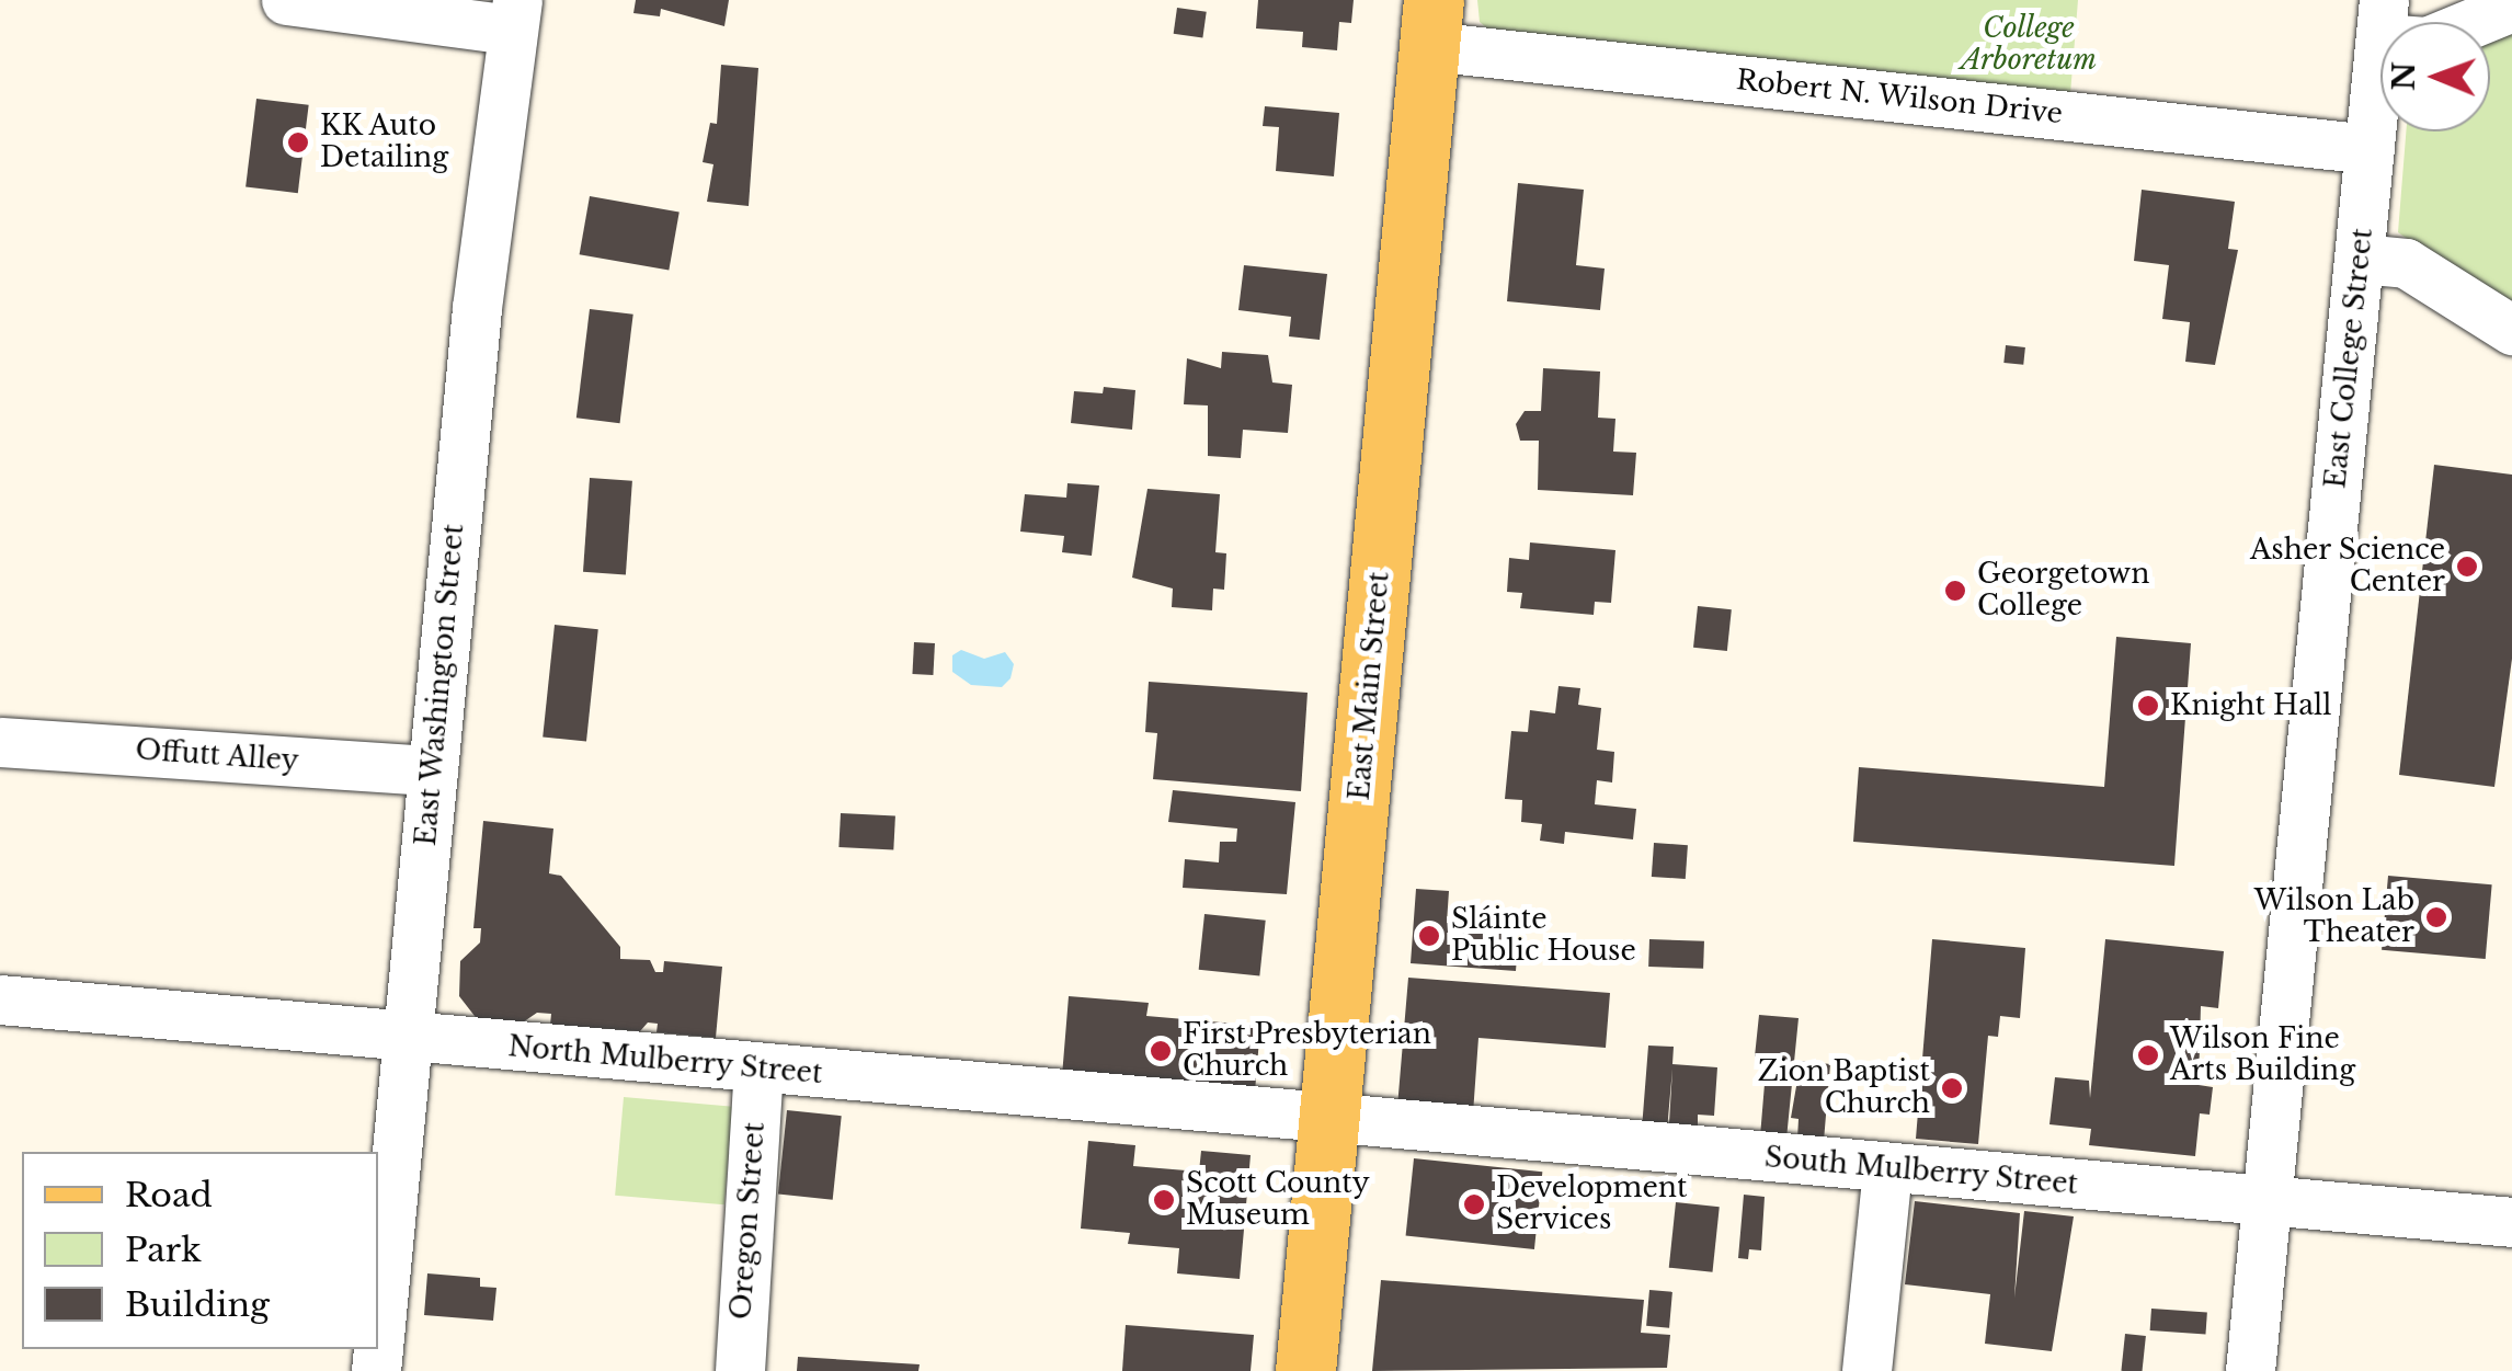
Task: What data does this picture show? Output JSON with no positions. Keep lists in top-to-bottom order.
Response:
{
  "streets": {
    "main road": ["East Main Street"],
    "street": [
      "Robert N. Wilson Drive",
      "East College Street",
      "East Washington Street",
      "Offutt Alley",
      "North Mulberry Street",
      "South Mulberry Street",
      "Oregon Street"
    ]
  },
  "crossings": [
    ["Robert N. Wilson Drive", "East College Street"],
    ["Robert N. Wilson Drive", "East Main Street"],
    ["East College Street", "South Mulberry Street"],
    ["East Washington Street", "Offutt Alley"],
    ["East Washington Street", "North Mulberry Street"],
    ["East Main Street", "North Mulberry Street"],
    ["East Main Street", "South Mulberry Street"],
    ["North Mulberry Street", "South Mulberry Street"],
    ["North Mulberry Street", "Oregon Street"]
  ],
  "parks": ["College Arboretum"],
  "places": [
    "KK Auto Detailing",
    "Asher Science Center",
    "Georgetown College",
    "Knight Hall",
    "Wilson Lab Theater",
    "Sláinte Public House",
    "First Presbyterian Church",
    "Wilson Fine Arts Building",
    "Zion Baptist Church",
    "Scott County Museum",
    "Development Services"
  ],
  "legend": ["Road", "Park", "Building"],
  "north": "left"
}
